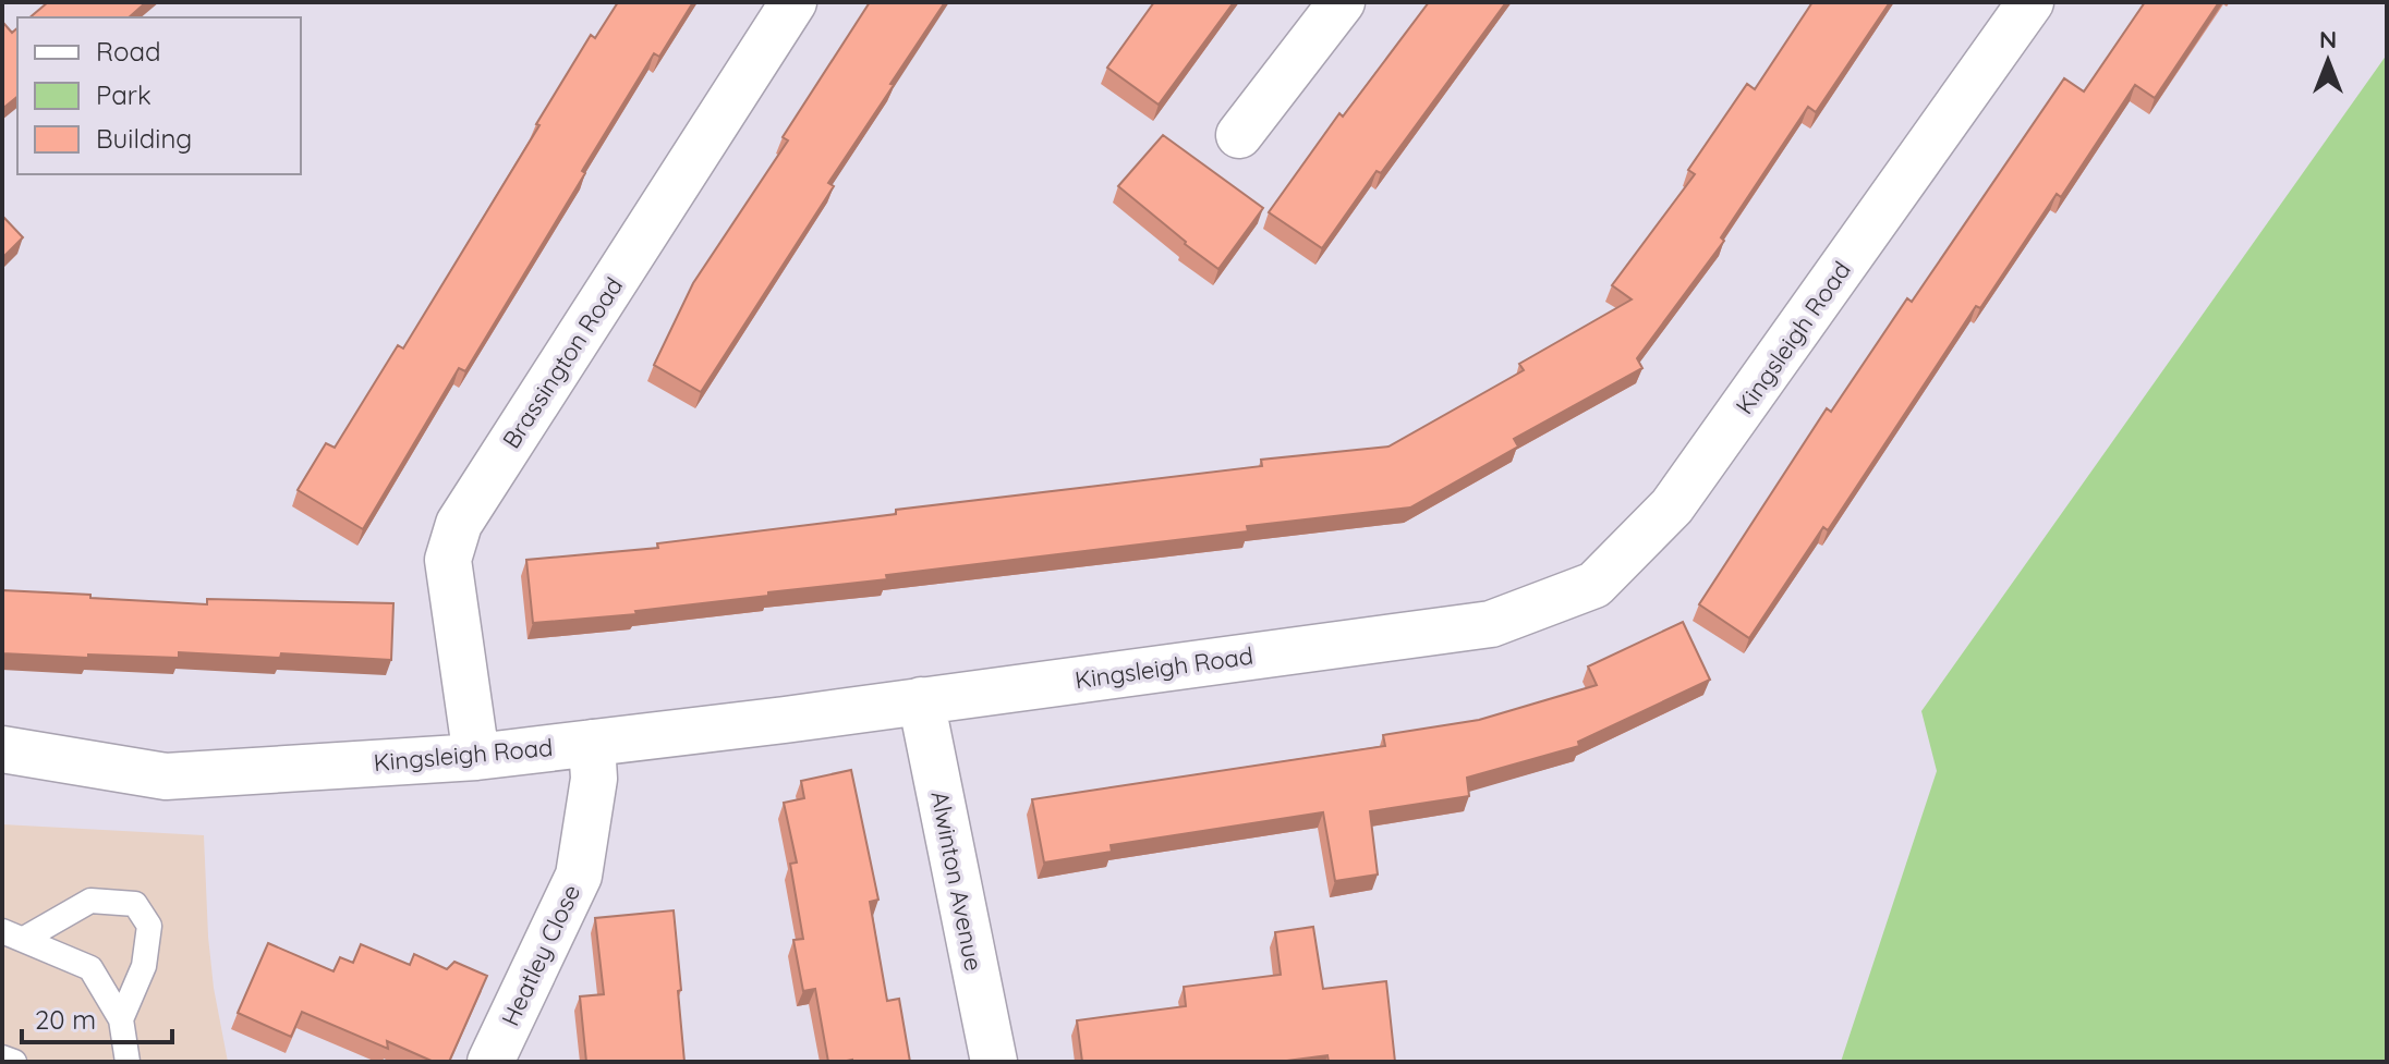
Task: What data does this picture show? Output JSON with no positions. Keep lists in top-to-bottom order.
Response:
{
  "streets": {
    "street": [
      "Kingsleigh Road",
      "Brassington Road",
      "Alwinton Avenue",
      "Heatley Close"
    ]
  },
  "crossings": [
    ["Kingsleigh Road", "Brassington Road"],
    ["Kingsleigh Road", "Alwinton Avenue"],
    ["Kingsleigh Road", "Heatley Close"]
  ],
  "legend": ["Road", "Park", "Building"],
  "scale_bar": "20 m",
  "north": "top"
}
